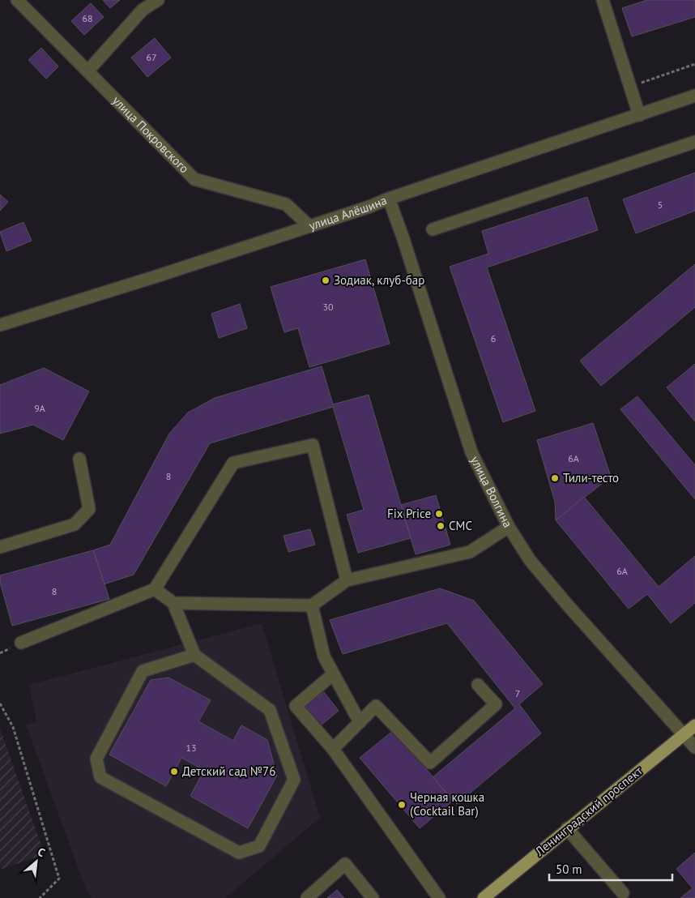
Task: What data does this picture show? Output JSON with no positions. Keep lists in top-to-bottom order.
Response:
{
  "streets": {
    "main road": ["Ленинградский проспект"],
    "street": ["улица Покровского", "улица Алёшина", "улица Волгина"]
  },
  "crossings": [
    ["улица Покровского", "улица Алёшина"],
    ["улица Алёшина", "улица Волгина"],
    ["улица Волгина", "Ленинградский проспект"]
  ],
  "places": [
    "Зодиак, клуб-бар",
    "Тили-тесто",
    "Fix Price",
    "СМС",
    "Детский сад №76",
    "Черная кошка (Cocktail Bar)"
  ],
  "house_numbers": [
    "68",
    "67",
    "5",
    "30",
    "6",
    "9А",
    "6А",
    "8",
    "6А",
    "8",
    "7",
    "13"
  ],
  "scale_bar": "50 m",
  "north": "top right"
}
